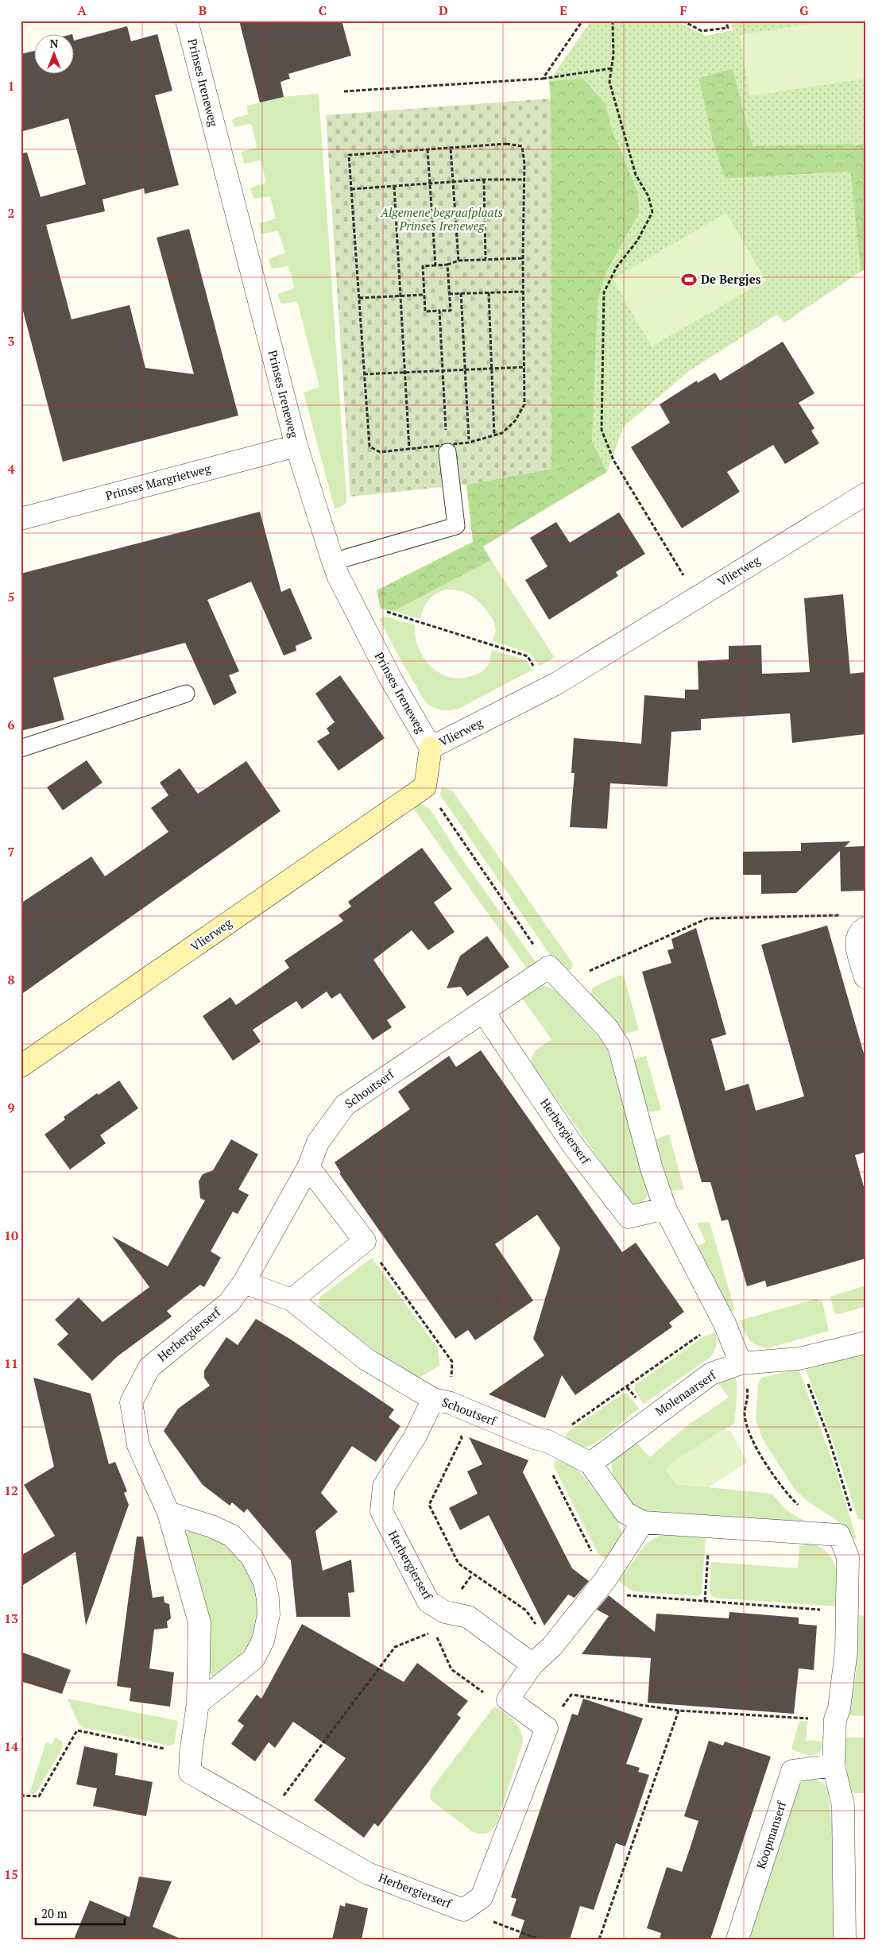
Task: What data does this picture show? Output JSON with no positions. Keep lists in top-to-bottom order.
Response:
{
  "streets": {
    "street": [
      "Prinses Ireneweg",
      "Prinses Margrietweg",
      "Vlierweg",
      "Schoutserf",
      "Herbergierserf",
      "Molenaarserf",
      "Koopmanserf"
    ]
  },
  "crossings": [
    ["Prinses Ireneweg", "Prinses Margrietweg"],
    ["Prinses Ireneweg", "Vlierweg"],
    ["Schoutserf", "Herbergierserf"],
    ["Schoutserf", "Molenaarserf"]
  ],
  "parks": ["Algemene begraafplaats Prinses Ireneweg"],
  "places": {
    "sports": ["De Bergjes"]
  },
  "scale_bar": "20 m",
  "north": "top",
  "grid": {
    "columns": [
      "A",
      "B",
      "C",
      "D",
      "E",
      "F",
      "G"
    ],
    "rows": [
      "1",
      "2",
      "3",
      "4",
      "5",
      "6",
      "7",
      "8",
      "9",
      "10",
      "11",
      "12",
      "13",
      "14",
      "15"
    ]
  }
}
